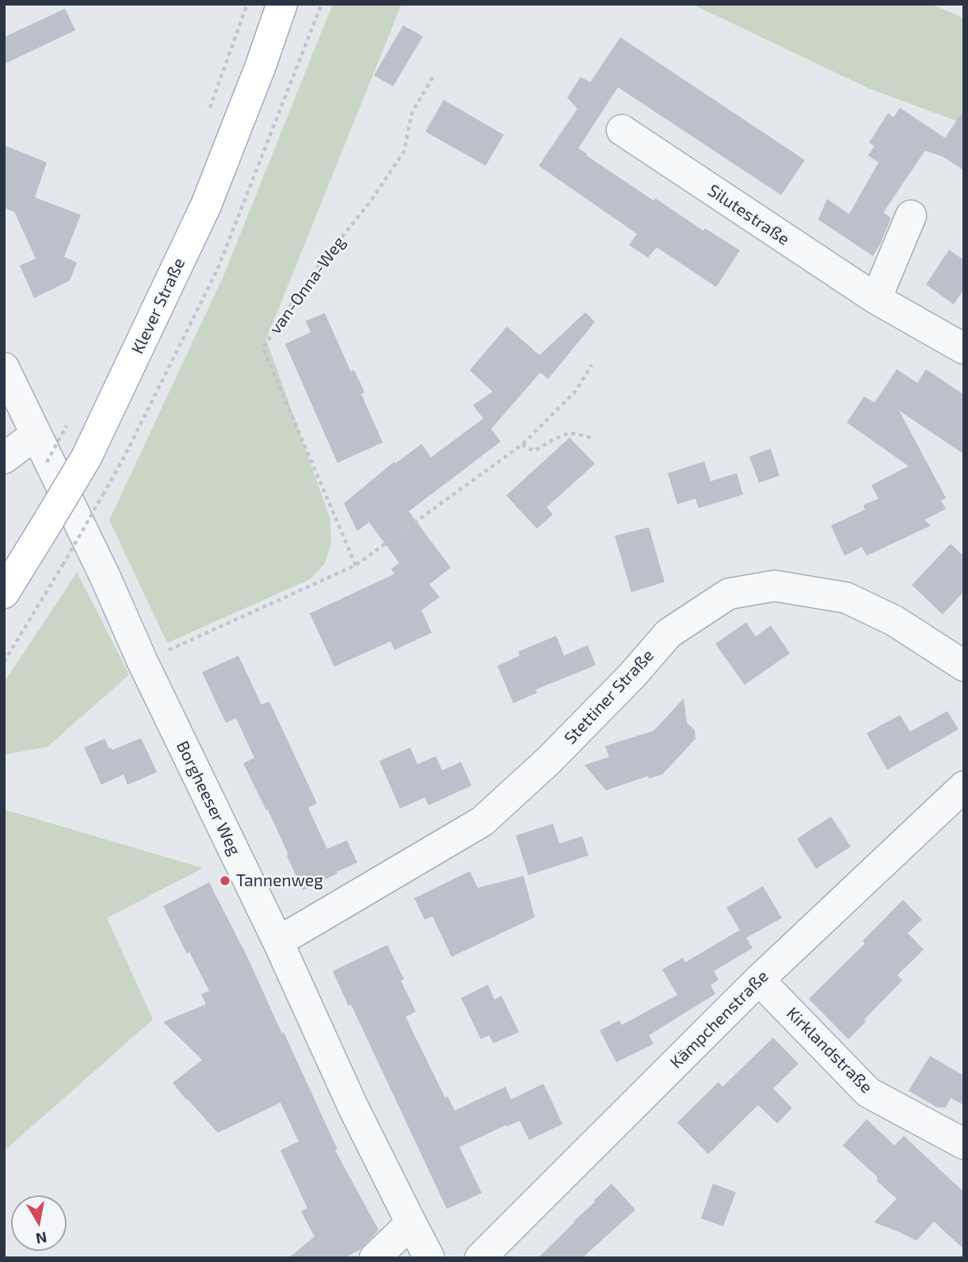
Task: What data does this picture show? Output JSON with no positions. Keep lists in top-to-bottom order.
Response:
{
  "streets": {
    "main road": ["Klever Straße"],
    "street": [
      "Silutestraße",
      "Stettiner Straße",
      "Borgheeser Weg",
      "Kämpchenstraße",
      "Kirklandstraße"
    ],
    "path": ["van-Onna-Weg"]
  },
  "crossings": [
    ["Stettiner Straße", "Borgheeser Weg"],
    ["Kämpchenstraße", "Kirklandstraße"]
  ],
  "places": ["Tannenweg"],
  "north": "bottom"
}
